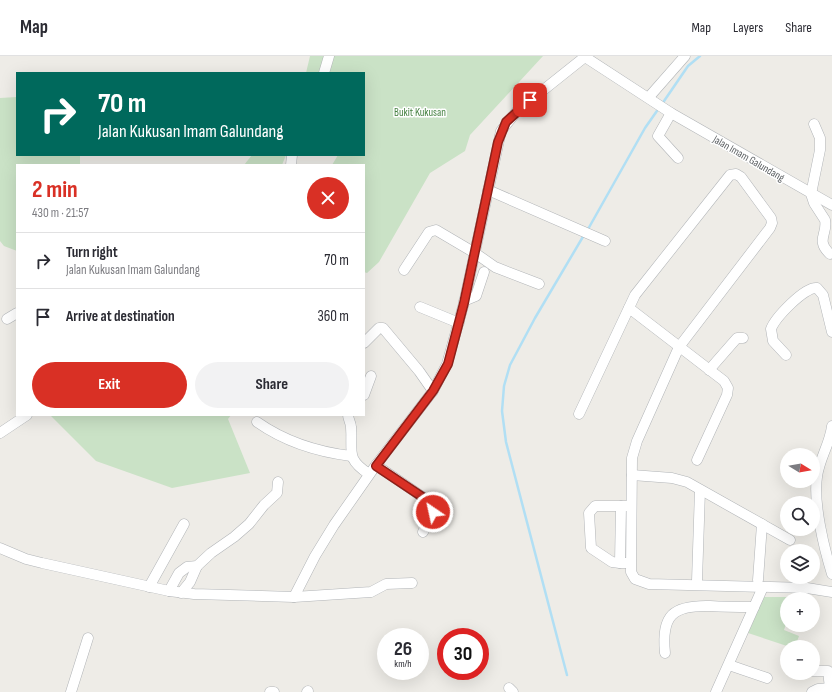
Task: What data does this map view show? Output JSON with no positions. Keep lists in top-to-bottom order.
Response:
{
  "streets": {
    "street": ["Jalan Imam Galundang"]
  },
  "parks": ["Bukit Kukusan"],
  "north": "right",
  "page": {
    "header": "Map",
    "nav": ["Map", "Layers", "Share"],
    "turn": ["70 m", "Jalan Kukusan Imam Galundang"],
    "heading": ["2 min", "430 m · 21:57"],
    "list": [
      {
        "name": "Turn right",
        "note": "Jalan Kukusan Imam Galundang",
        "value": "70 m"
      },
      {
        "name": "Arrive at destination",
        "value": "360 m"
      }
    ],
    "buttons": ["Exit", "Share"],
    "map_buttons": ["+", "−"],
    "speed": "26 km/h",
    "limit": "30"
  }
}
